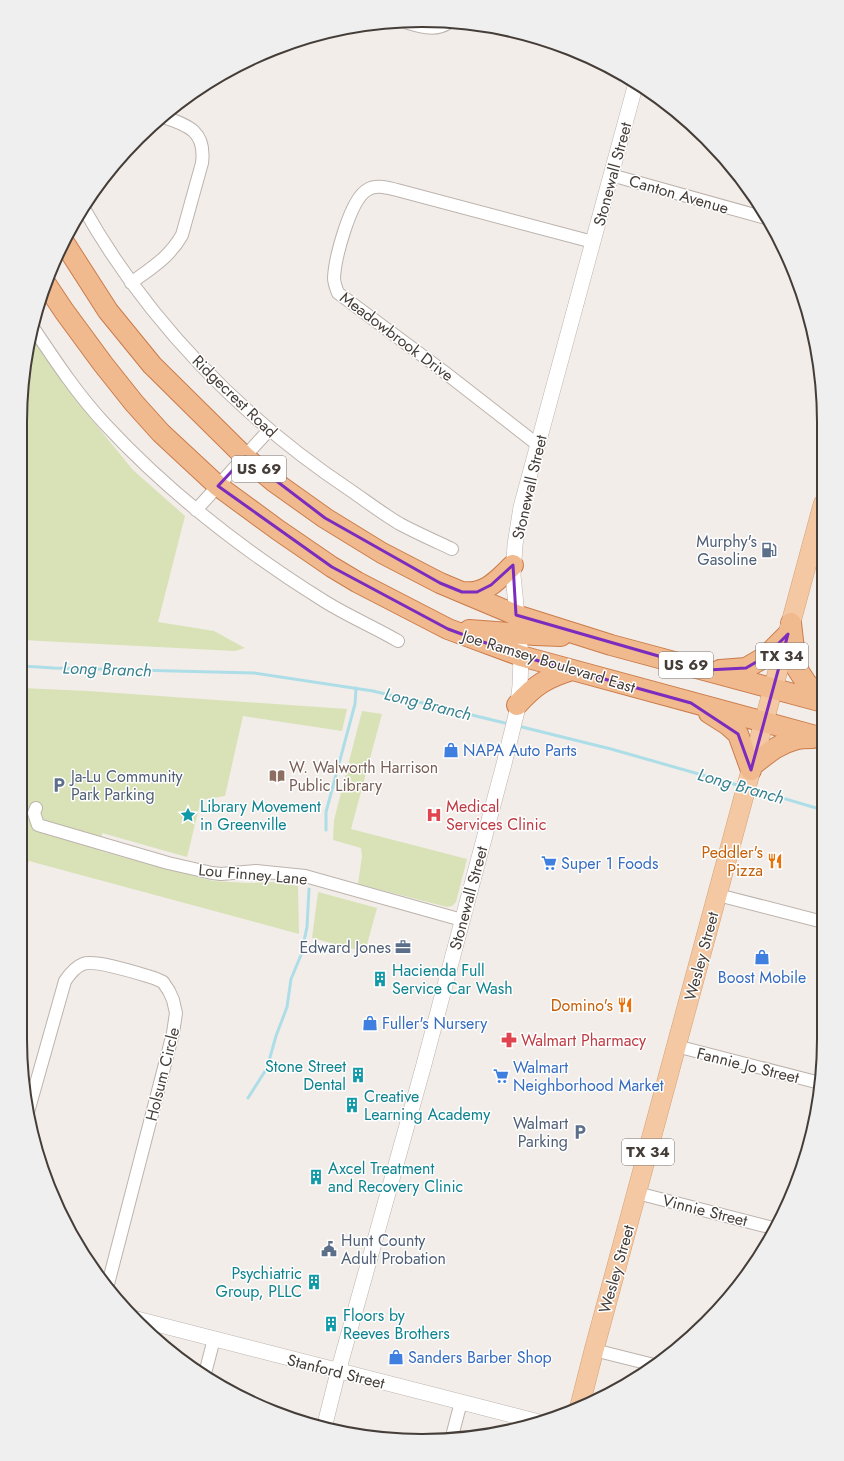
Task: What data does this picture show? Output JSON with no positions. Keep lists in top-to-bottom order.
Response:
{
  "streets": {
    "highway": ["US 69", "Joe Ramsey Boulevard East"],
    "main road": ["TX 34", "Wesley Street"],
    "street": [
      "Stonewall Street",
      "Canton Avenue",
      "Meadowbrook Drive",
      "Ridgecrest Road",
      "Lou Finney Lane",
      "Fannie Jo Street",
      "Holsum Circle",
      "Vinnie Street",
      "Stanford Street"
    ]
  },
  "crossings": [
    ["Stonewall Street", "Canton Avenue"],
    ["Stonewall Street", "Meadowbrook Drive"],
    ["Stonewall Street", "Joe Ramsey Boulevard East"],
    ["Stonewall Street", "Lou Finney Lane"],
    ["Stonewall Street", "Stanford Street"],
    ["Joe Ramsey Boulevard East", "Wesley Street"],
    ["Wesley Street", "Fannie Jo Street"],
    ["Wesley Street", "Vinnie Street"]
  ],
  "water": ["Long Branch"],
  "places": {
    "fuel station": ["Murphy's Gasoline"],
    "shop": [
      "NAPA Auto Parts",
      "Boost Mobile",
      "Fuller's Nursery",
      "Sanders Barber Shop"
    ],
    "library": ["W. Walworth Harrison Public Library"],
    "parking": ["Ja-Lu Community Park Parking", "Walmart Parking"],
    "place": ["Library Movement in Greenville"],
    "hospital": ["Medical Services Clinic"],
    "restaurant": ["Peddler's Pizza", "Domino's"],
    "supermarket": ["Super 1 Foods", "Walmart Neighborhood Market"],
    "office": ["Edward Jones"],
    "building": [
      "Hacienda Full Service Car Wash",
      "Stone Street Dental",
      "Creative Learning Academy",
      "Axcel Treatment and Recovery Clinic",
      "Psychiatric Group, PLLC",
      "Floors by Reeves Brothers"
    ],
    "pharmacy": ["Walmart Pharmacy"],
    "public building": ["Hunt County Adult Probation"]
  }
}
